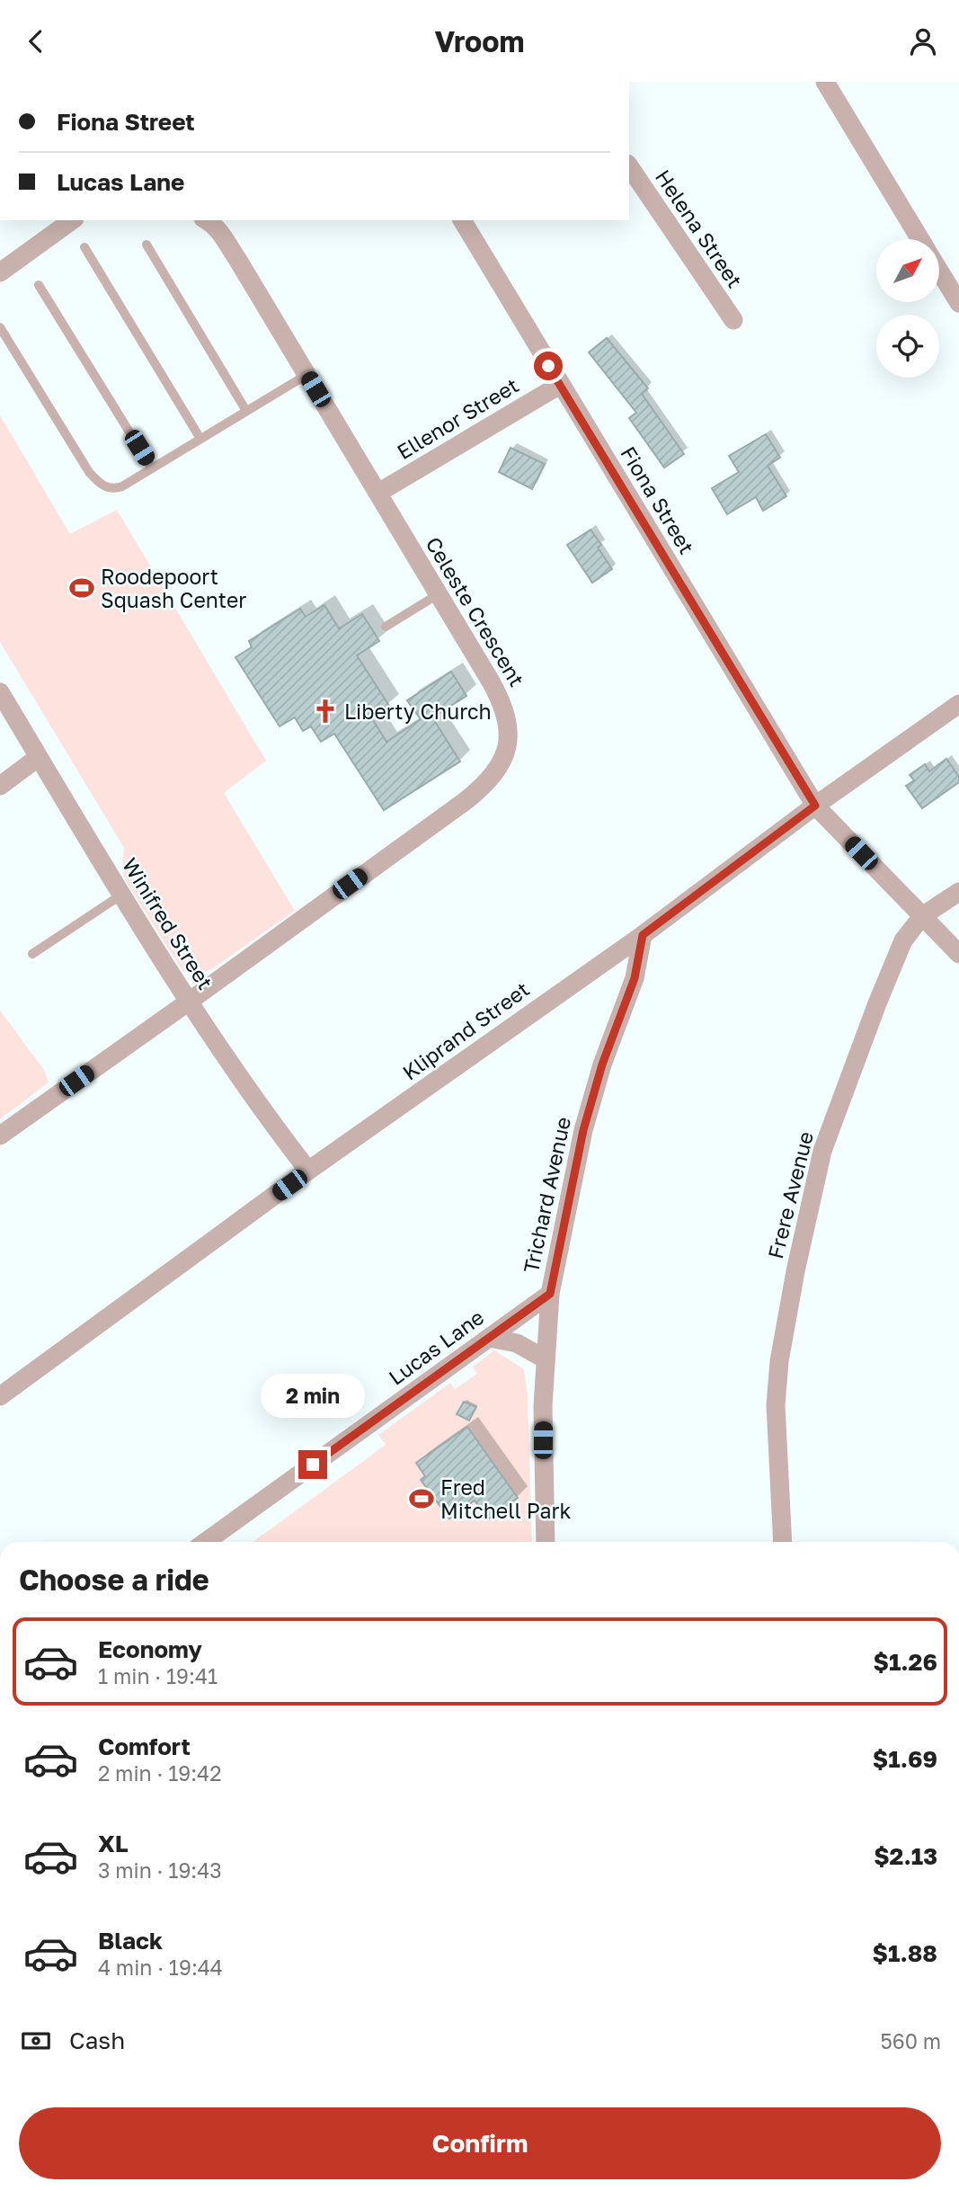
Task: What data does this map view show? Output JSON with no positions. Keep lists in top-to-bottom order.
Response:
{
  "streets": {
    "street": [
      "Helena Street",
      "Ellenor Street",
      "Fiona Street",
      "Celeste Crescent",
      "Winifred Street",
      "Kliprand Street",
      "Trichard Avenue",
      "Frere Avenue",
      "Lucas Lane"
    ]
  },
  "crossings": [
    ["Ellenor Street", "Fiona Street"],
    ["Ellenor Street", "Celeste Crescent"],
    ["Fiona Street", "Kliprand Street"],
    ["Fiona Street", "Frere Avenue"],
    ["Celeste Crescent", "Winifred Street"],
    ["Winifred Street", "Kliprand Street"],
    ["Kliprand Street", "Trichard Avenue"],
    ["Trichard Avenue", "Lucas Lane"]
  ],
  "places": {
    "sports": ["Roodepoort Squash Center", "Fred Mitchell Park"],
    "church": ["Liberty Church"]
  },
  "north": "top right",
  "page": {
    "header": "Vroom",
    "banner": ["Fiona Street", "Lucas Lane"],
    "bubble": "2 min",
    "heading": "Choose a ride",
    "list": [
      {
        "name": "Economy",
        "note": "1 min · 19:41",
        "value": "$1.26"
      },
      {
        "name": "Comfort",
        "note": "2 min · 19:42",
        "value": "$1.69"
      },
      {
        "name": "XL",
        "note": "3 min · 19:43",
        "value": "$2.13"
      },
      {
        "name": "Black",
        "note": "4 min · 19:44",
        "value": "$1.88"
      }
    ],
    "pay": ["Cash", "560 m"],
    "buttons": "Confirm"
  }
}
